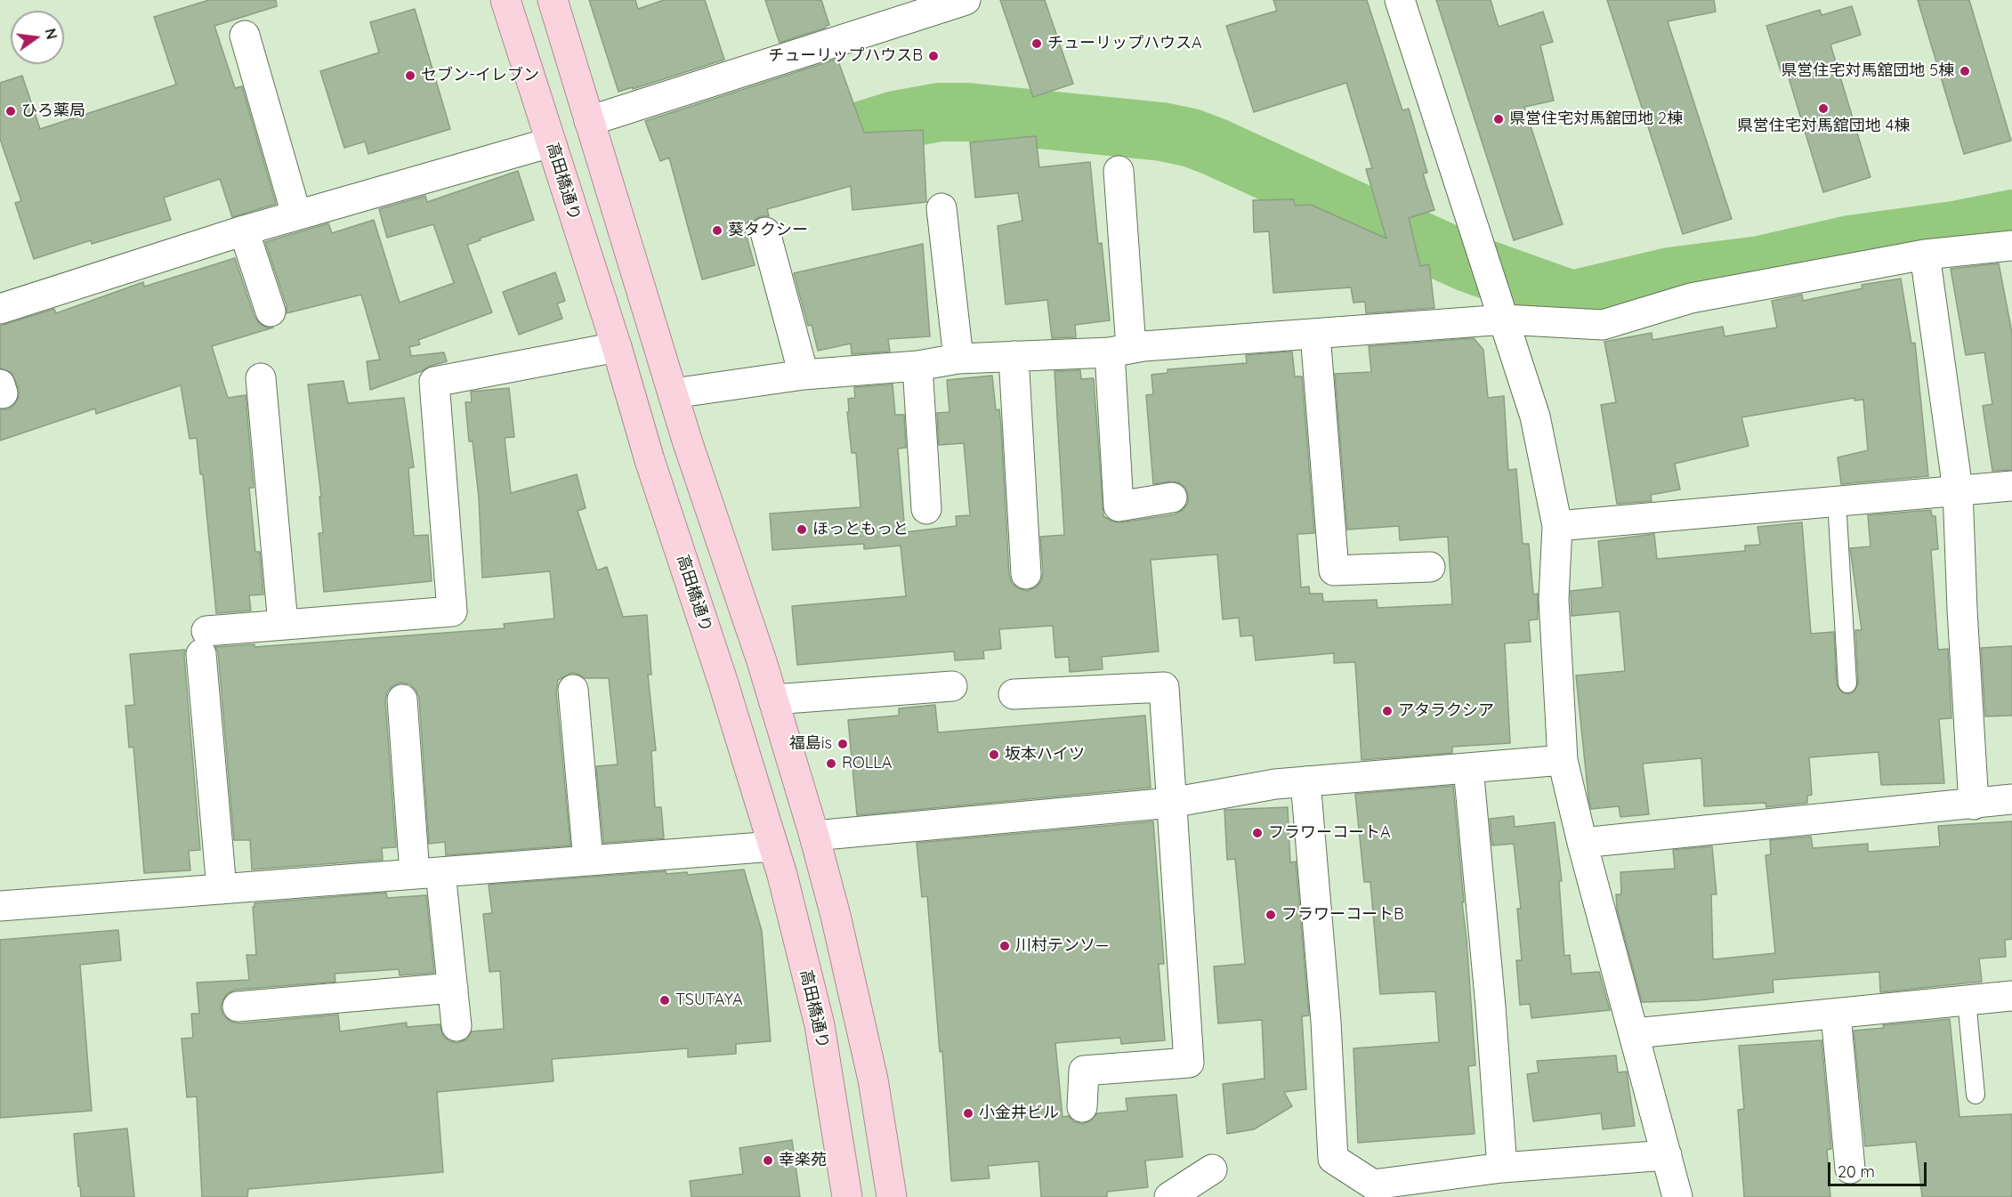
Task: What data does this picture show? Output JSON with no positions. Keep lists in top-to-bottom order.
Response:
{
  "streets": {
    "highway": ["高田橋通り"]
  },
  "places": [
    "チューリップハウスA",
    "チューリップハウスB",
    "県営住宅対馬舘団地 5棟",
    "セブン-イレブン",
    "県営住宅対馬舘団地 4棟",
    "ひろ薬局",
    "県営住宅対馬舘団地 2棟",
    "葵タクシー",
    "ほっともっと",
    "アタラクシア",
    "福島is",
    "坂本ハイツ",
    "ROLLA",
    "フラワーコートA",
    "フラワーコートB",
    "川村テンソ―",
    "TSUTAYA",
    "小金井ビル",
    "幸楽苑"
  ],
  "scale_bar": "20 m",
  "north": "right"
}
